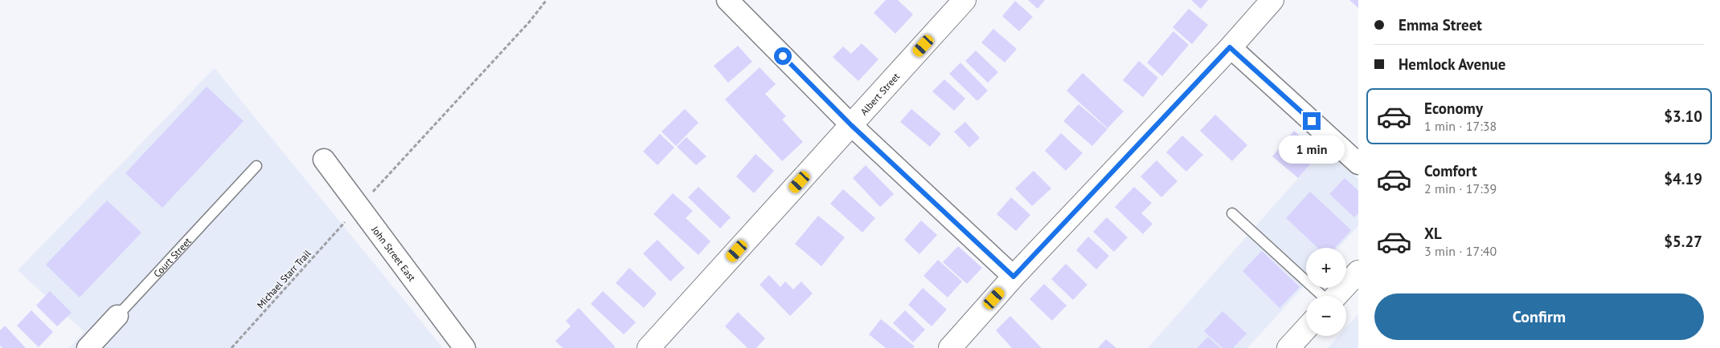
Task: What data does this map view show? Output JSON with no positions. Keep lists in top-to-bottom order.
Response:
{
  "streets": {
    "street": ["Albert Street", "John Street East", "Court Street"],
    "path": ["Michael Starr Trail"]
  },
  "page": {
    "banner": ["Emma Street", "Hemlock Avenue"],
    "list": [
      {
        "name": "Economy",
        "note": "1 min · 17:38",
        "value": "$3.10"
      },
      {
        "name": "Comfort",
        "note": "2 min · 17:39",
        "value": "$4.19"
      },
      {
        "name": "XL",
        "note": "3 min · 17:40",
        "value": "$5.27"
      }
    ],
    "bubble": "1 min",
    "map_buttons": ["+", "−"],
    "buttons": "Confirm"
  }
}
